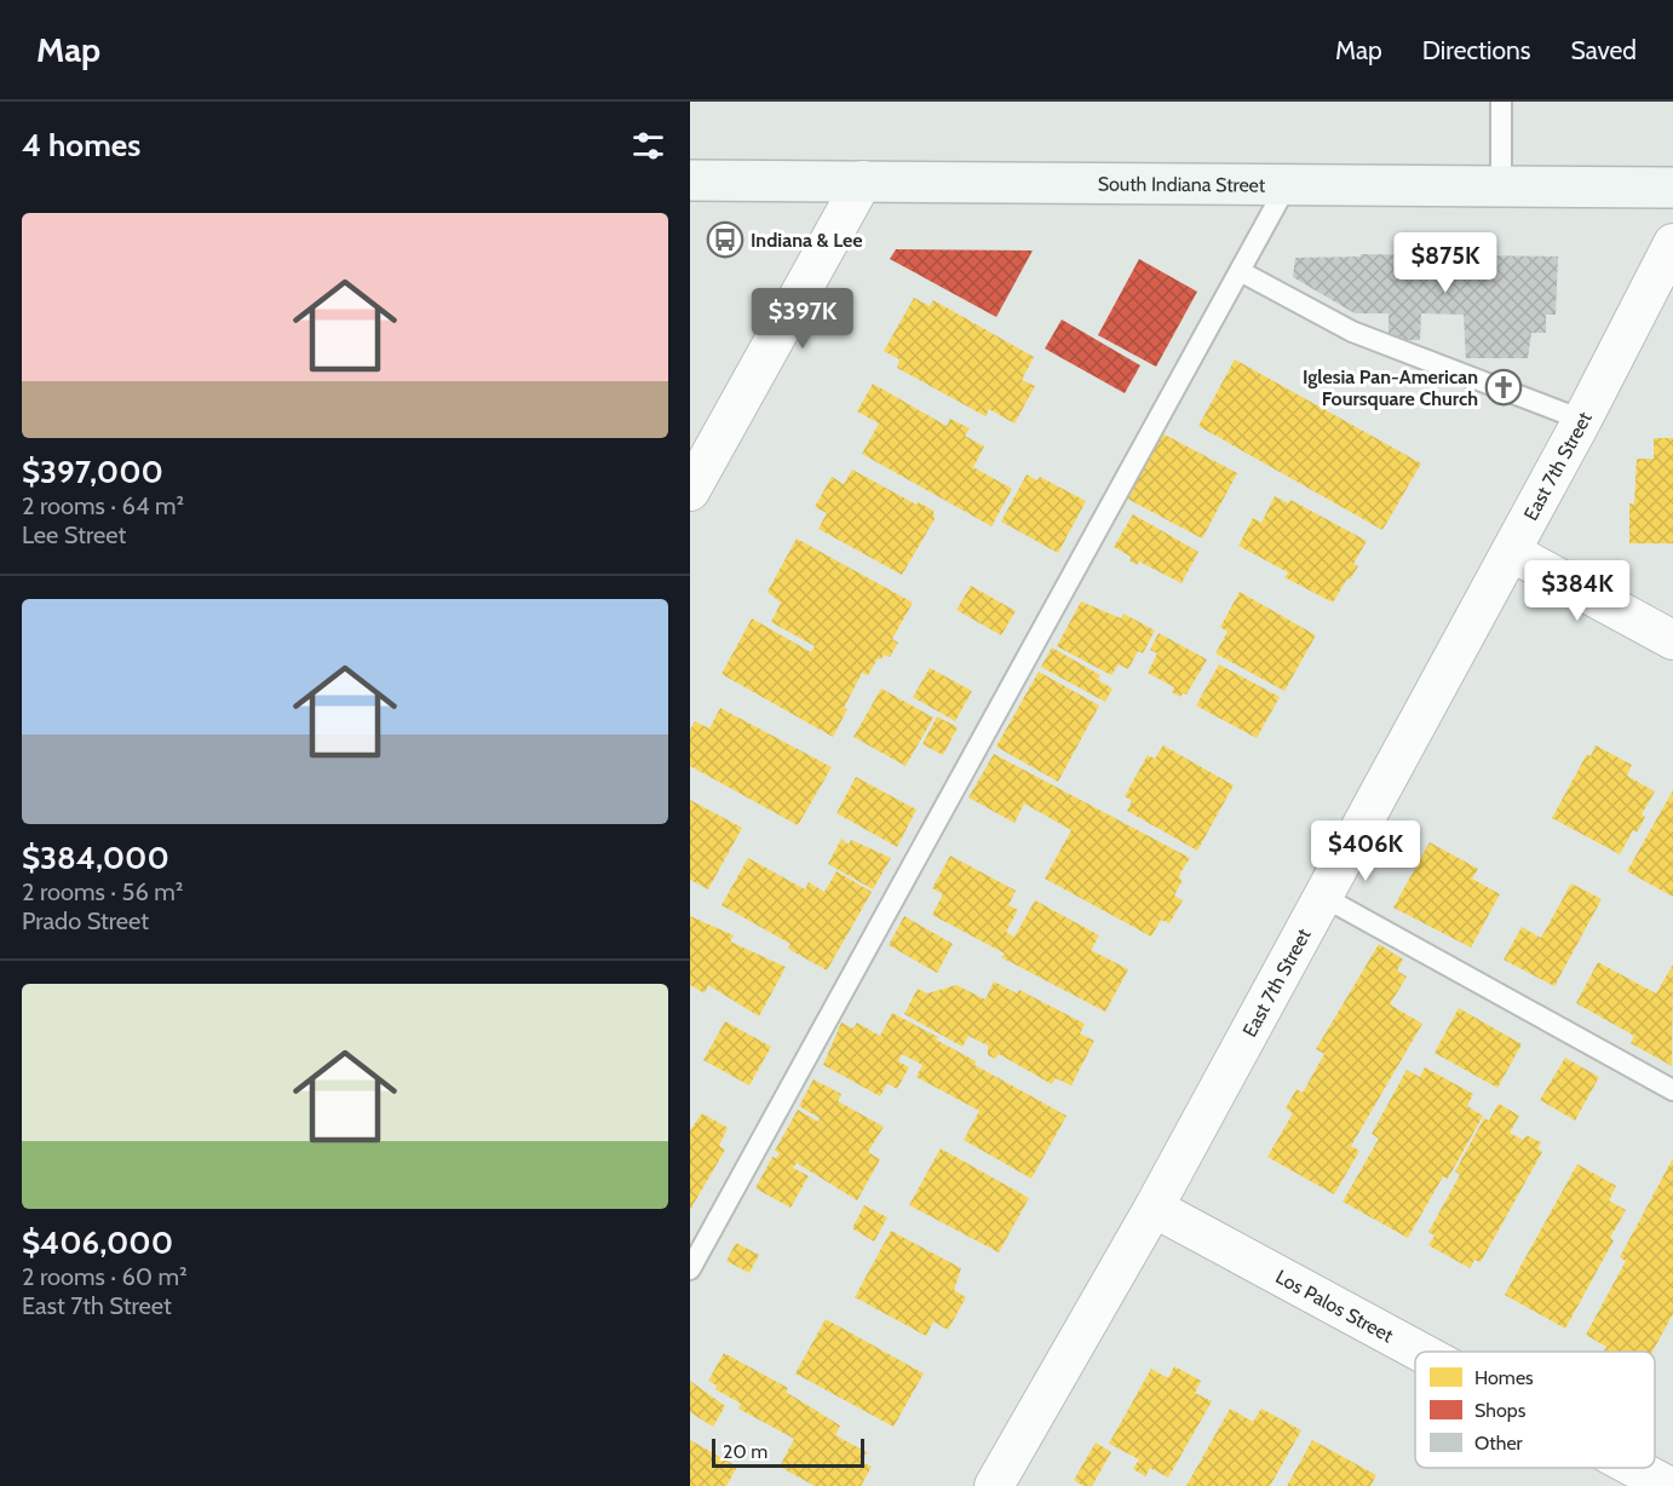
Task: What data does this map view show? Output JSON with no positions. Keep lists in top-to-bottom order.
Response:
{
  "streets": {
    "main road": ["South Indiana Street"],
    "street": ["East 7th Street", "Los Palos Street"]
  },
  "crossings": [
    ["East 7th Street", "Los Palos Street"]
  ],
  "places": {
    "bus stop": ["Indiana & Lee"],
    "church": ["Iglesia Pan-American Foursquare Church"]
  },
  "legend": ["Homes", "Shops", "Other"],
  "scale_bar": "20 m",
  "page": {
    "header": "Map",
    "nav": ["Map", "Directions", "Saved"],
    "heading": "4 homes",
    "list": [
      {
        "name": "$397,000",
        "note": "2 rooms · 64 m² · Lee Street"
      },
      {
        "name": "$384,000",
        "note": "2 rooms · 56 m² · Prado Street"
      },
      {
        "name": "$406,000",
        "note": "2 rooms · 60 m² · East 7th Street"
      }
    ],
    "price": [
      "$875K",
      "$397K",
      "$384K",
      "$406K"
    ],
    "scale": "20 m"
  }
}
